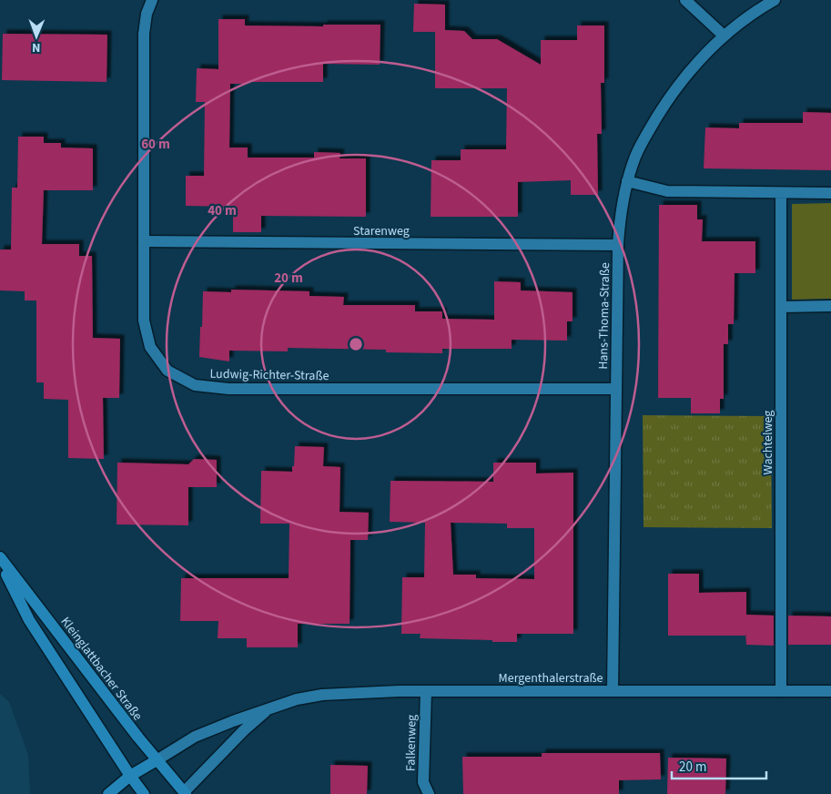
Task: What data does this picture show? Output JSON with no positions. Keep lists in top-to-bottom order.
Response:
{
  "streets": {
    "main road": ["Kleinglattbacher Straße"],
    "street": [
      "Starenweg",
      "Hans-Thoma-Straße",
      "Ludwig-Richter-Straße",
      "Wachtelweg",
      "Mergenthalerstraße",
      "Falkenweg"
    ]
  },
  "crossings": [
    ["Starenweg", "Hans-Thoma-Straße"],
    ["Starenweg", "Ludwig-Richter-Straße"],
    ["Hans-Thoma-Straße", "Ludwig-Richter-Straße"],
    ["Hans-Thoma-Straße", "Mergenthalerstraße"],
    ["Wachtelweg", "Mergenthalerstraße"],
    ["Kleinglattbacher Straße", "Mergenthalerstraße"],
    ["Mergenthalerstraße", "Falkenweg"]
  ],
  "scale_bar": "20 m",
  "north": "bottom",
  "rings": ["60 m", "40 m", "20 m"]
}
